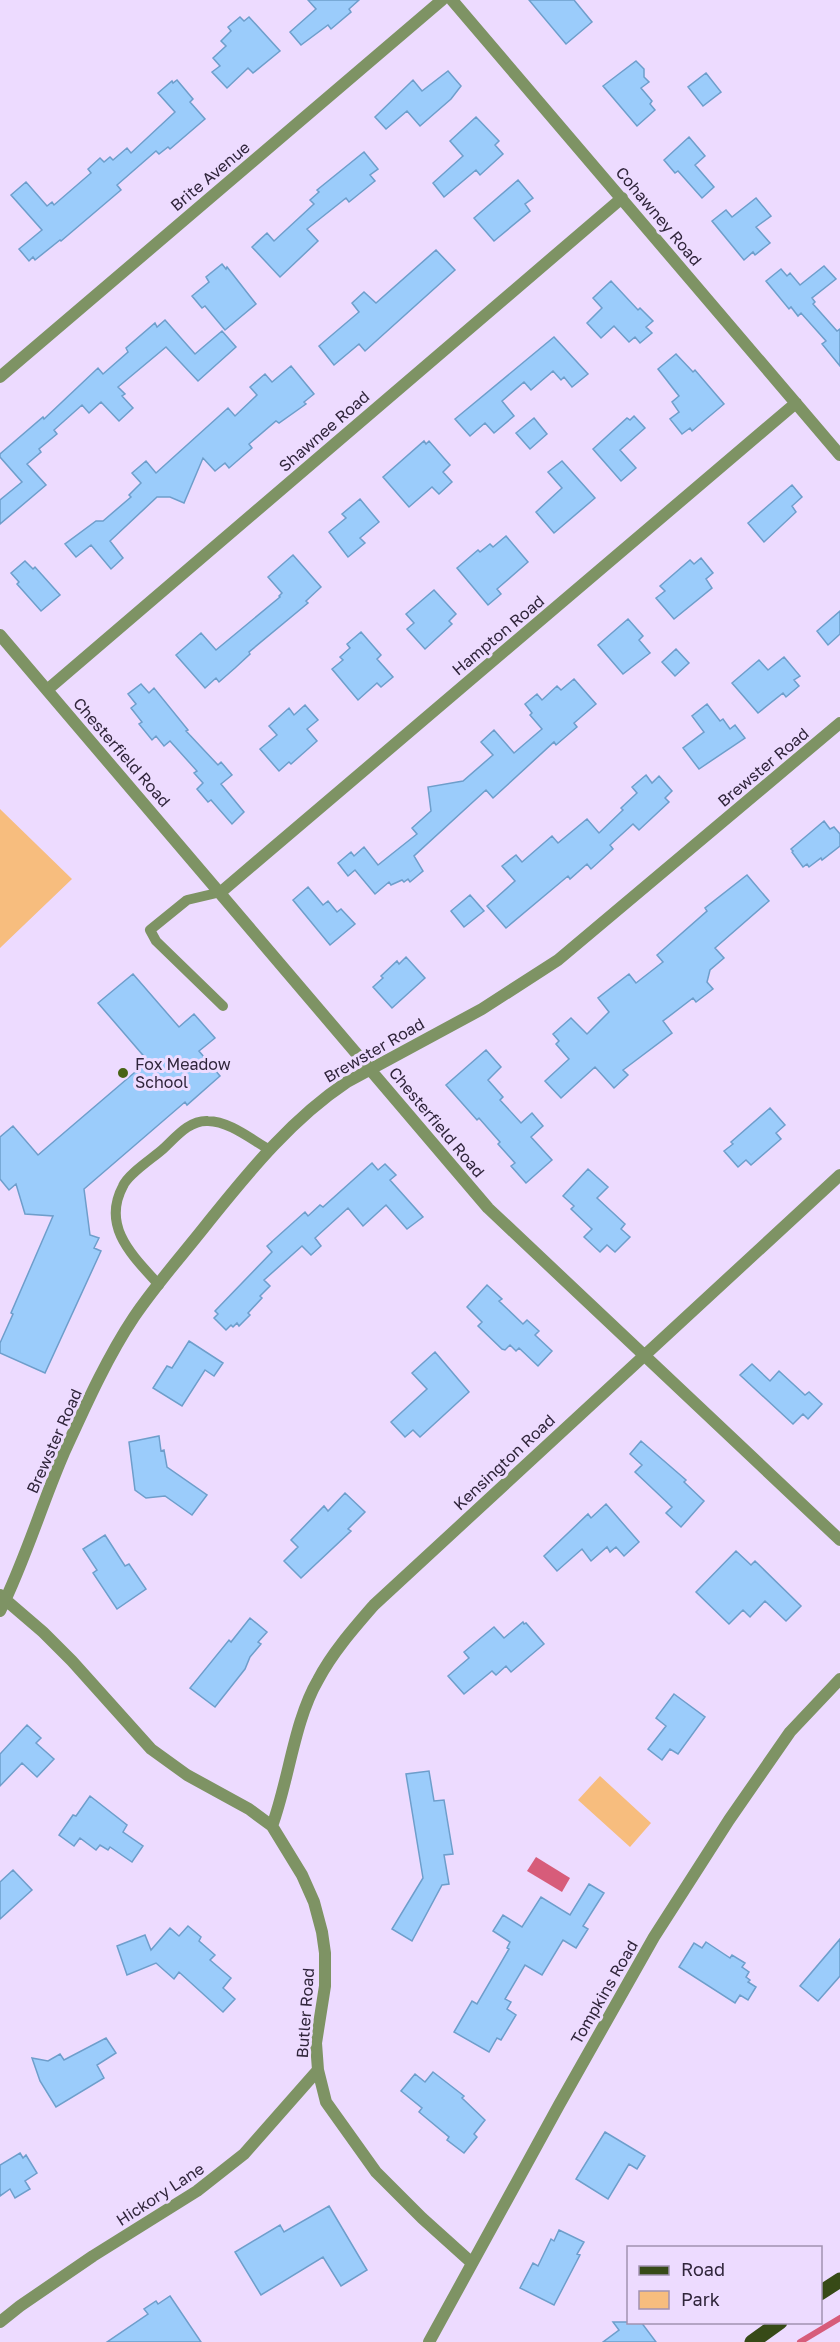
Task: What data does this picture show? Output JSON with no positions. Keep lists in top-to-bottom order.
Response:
{
  "streets": {
    "street": [
      "Brite Avenue",
      "Cohawney Road",
      "Shawnee Road",
      "Hampton Road",
      "Chesterfield Road",
      "Brewster Road",
      "Kensington Road",
      "Tompkins Road",
      "Butler Road",
      "Hickory Lane"
    ]
  },
  "crossings": [
    ["Cohawney Road", "Shawnee Road"],
    ["Cohawney Road", "Hampton Road"],
    ["Shawnee Road", "Chesterfield Road"],
    ["Hampton Road", "Chesterfield Road"],
    ["Chesterfield Road", "Brewster Road"],
    ["Chesterfield Road", "Kensington Road"],
    ["Brewster Road", "Butler Road"],
    ["Kensington Road", "Butler Road"],
    ["Tompkins Road", "Butler Road"],
    ["Butler Road", "Hickory Lane"]
  ],
  "places": ["Fox Meadow School"],
  "legend": ["Road", "Park"]
}
